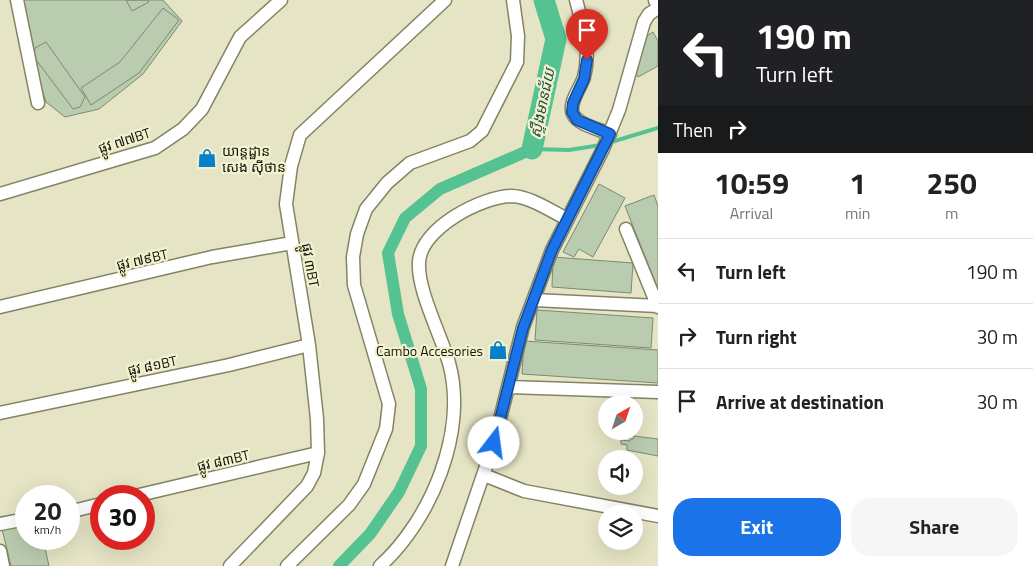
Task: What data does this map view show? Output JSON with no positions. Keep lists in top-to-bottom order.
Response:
{
  "streets": {
    "street": [
      "ផ្លូវ ៧៧BT",
      "ផ្លូវ ៧៩BT",
      "ផ្លូវ ៣BT",
      "ផ្លូវ ៨១BT",
      "ផ្លូវ ៨៣BT"
    ]
  },
  "crossings": [
    ["ផ្លូវ ៧៩BT", "ផ្លូវ ៣BT"],
    ["ផ្លូវ ៣BT", "ផ្លូវ ៨១BT"],
    ["ផ្លូវ ៣BT", "ផ្លូវ ៨៣BT"]
  ],
  "water": ["ស្ទឹងមានជ័យ"],
  "places": {
    "shop": ["យាន្ដដ្ឋាន សេង ស៊ីថាន", "Cambo Accesories"]
  },
  "north": "top right",
  "page": {
    "turn": ["190 m", "Turn left"],
    "then": "Then",
    "eta": [
      "10:59",
      "Arrival",
      "1",
      "min",
      "250",
      "m"
    ],
    "list": [
      {
        "name": "Turn left",
        "value": "190 m"
      },
      {
        "name": "Turn right",
        "value": "30 m"
      },
      {
        "name": "Arrive at destination",
        "value": "30 m"
      }
    ],
    "speed": "20 km/h",
    "limit": "30",
    "buttons": ["Exit", "Share"]
  }
}
